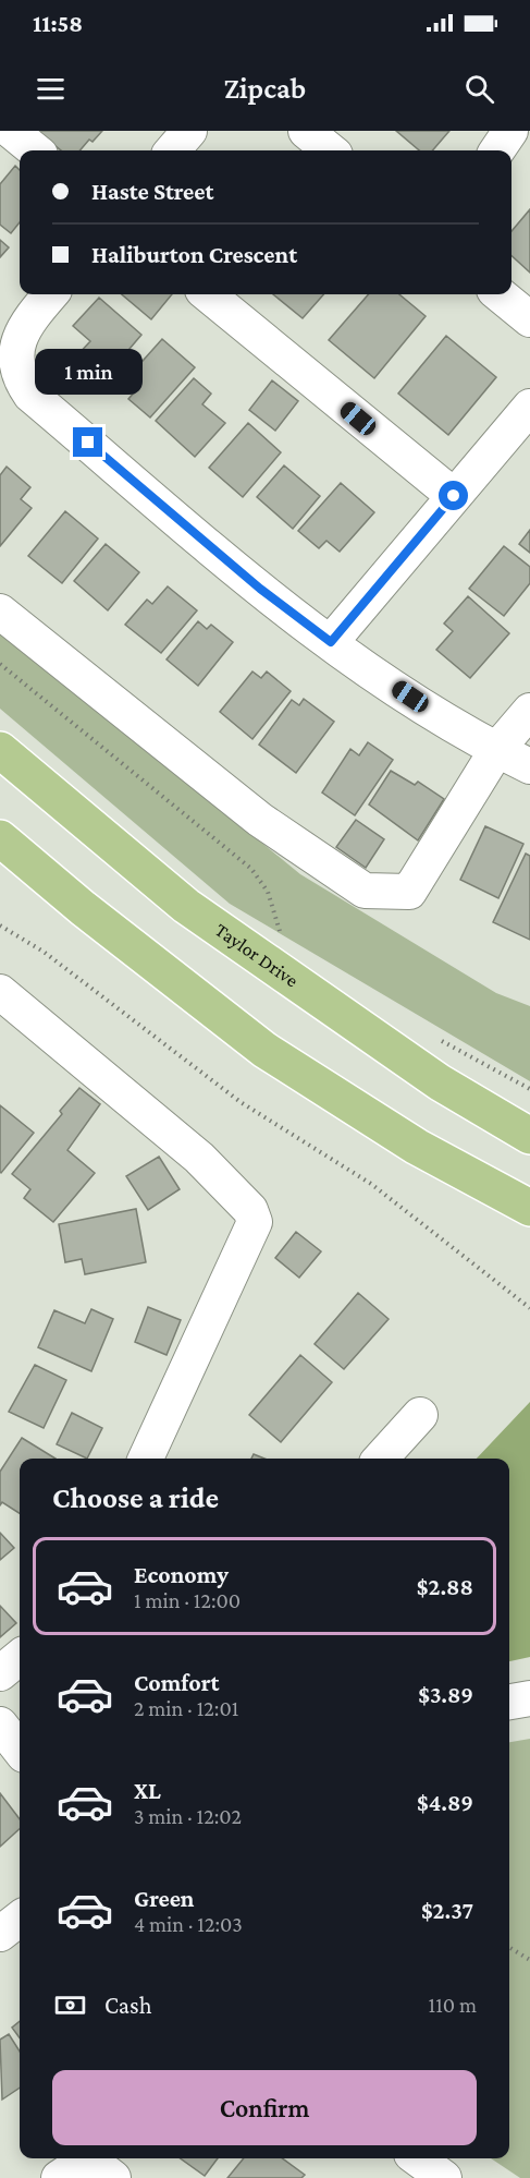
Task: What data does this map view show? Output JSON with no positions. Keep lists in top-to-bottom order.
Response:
{
  "streets": {
    "main road": ["Taylor Drive"]
  },
  "page": {
    "status": "11:58",
    "header": "Zipcab",
    "banner": ["Haste Street", "Haliburton Crescent"],
    "bubble": "1 min",
    "heading": "Choose a ride",
    "list": [
      {
        "name": "Economy",
        "note": "1 min · 12:00",
        "value": "$2.88"
      },
      {
        "name": "Comfort",
        "note": "2 min · 12:01",
        "value": "$3.89"
      },
      {
        "name": "XL",
        "note": "3 min · 12:02",
        "value": "$4.89"
      },
      {
        "name": "Green",
        "note": "4 min · 12:03",
        "value": "$2.37"
      }
    ],
    "pay": ["Cash", "110 m"],
    "buttons": "Confirm"
  }
}
